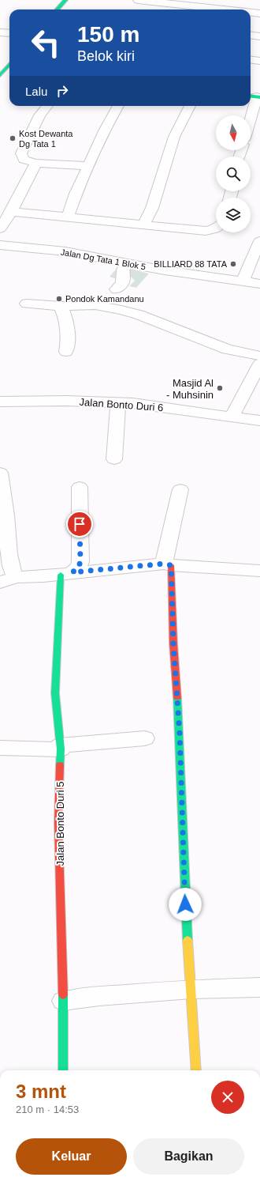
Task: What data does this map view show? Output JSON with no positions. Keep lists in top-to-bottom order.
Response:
{
  "streets": {
    "street": ["Jalan Dg Tata 1 Blok 5", "Jalan Bonto Duri 6", "Jalan Bonto Duri 5"]
  },
  "places": [
    "Kost Dewanta Dg Tata 1",
    "BILLIARD 88 TATA",
    "Pondok Kamandanu",
    "Masjid Al - Muhsinin"
  ],
  "north": "bottom",
  "page": {
    "turn": ["150 m", "Belok kiri"],
    "then": "Lalu",
    "heading": ["3 mnt", "210 m · 14:53"],
    "buttons": ["Keluar", "Bagikan"]
  }
}
